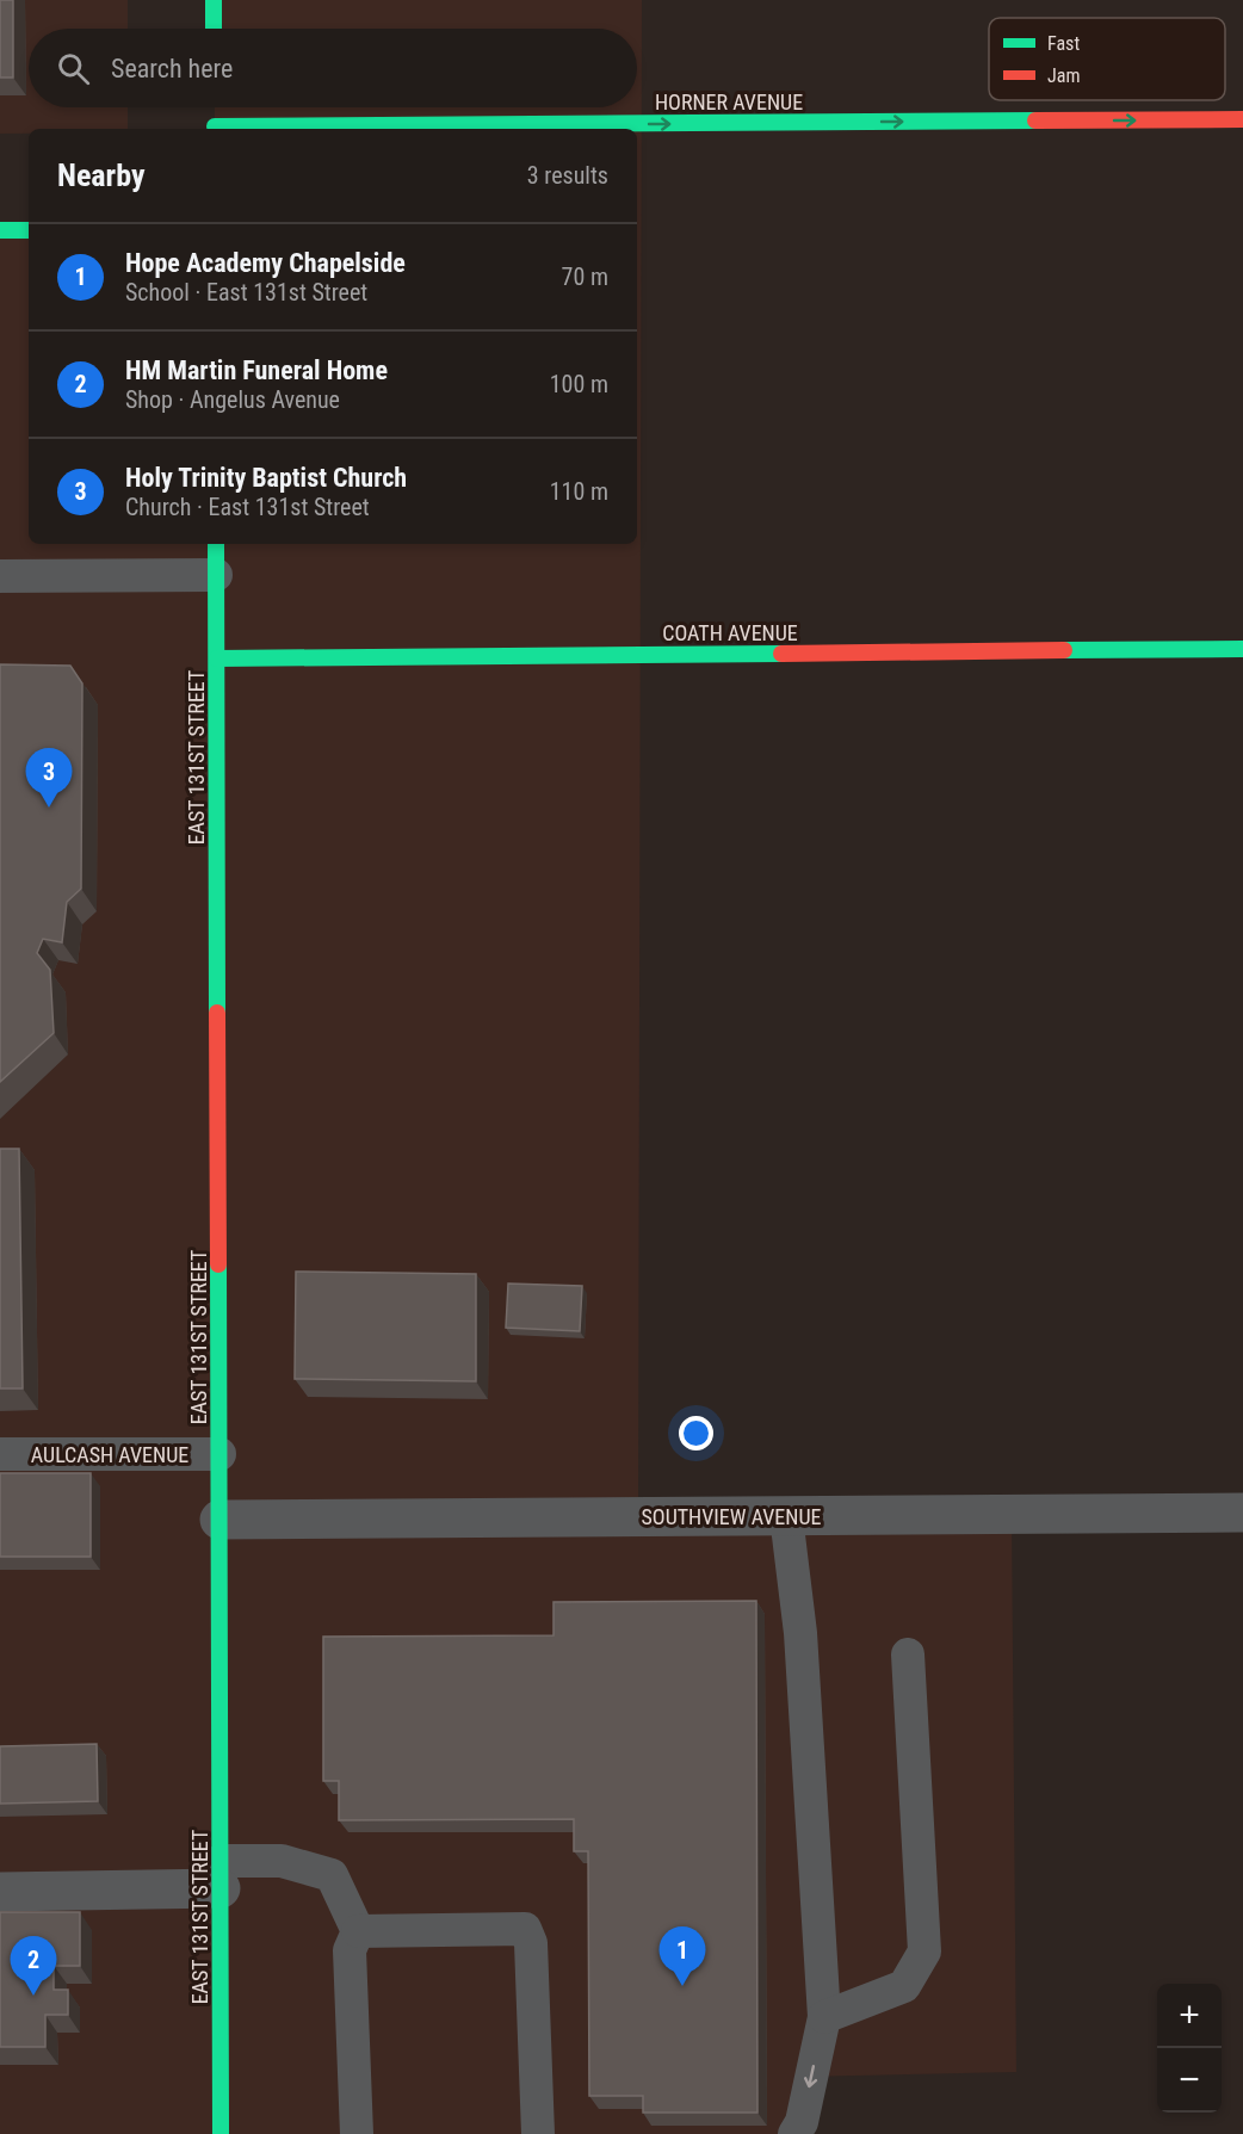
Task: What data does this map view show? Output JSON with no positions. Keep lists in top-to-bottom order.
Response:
{
  "streets": {
    "street": [
      "HORNER AVENUE",
      "COATH AVENUE",
      "EAST 131ST STREET",
      "SOUTHVIEW AVENUE"
    ],
    "lane": ["AULCASH AVENUE"]
  },
  "crossings": [
    ["COATH AVENUE", "EAST 131ST STREET"],
    ["EAST 131ST STREET", "AULCASH AVENUE"],
    ["EAST 131ST STREET", "SOUTHVIEW AVENUE"]
  ],
  "one_way": ["HORNER AVENUE"],
  "legend": ["Fast", "Jam"],
  "page": {
    "search": "Search here",
    "heading": ["Nearby", "3 results"],
    "list": [
      {
        "mark": "1",
        "name": "Hope Academy Chapelside",
        "note": "School · East 131st Street",
        "value": "70 m"
      },
      {
        "mark": "2",
        "name": "HM Martin Funeral Home",
        "note": "Shop · Angelus Avenue",
        "value": "100 m"
      },
      {
        "mark": "3",
        "name": "Holy Trinity Baptist Church",
        "note": "Church · East 131st Street",
        "value": "110 m"
      }
    ],
    "pins": ["3", "1", "2"],
    "map_buttons": ["+", "−"]
  }
}
